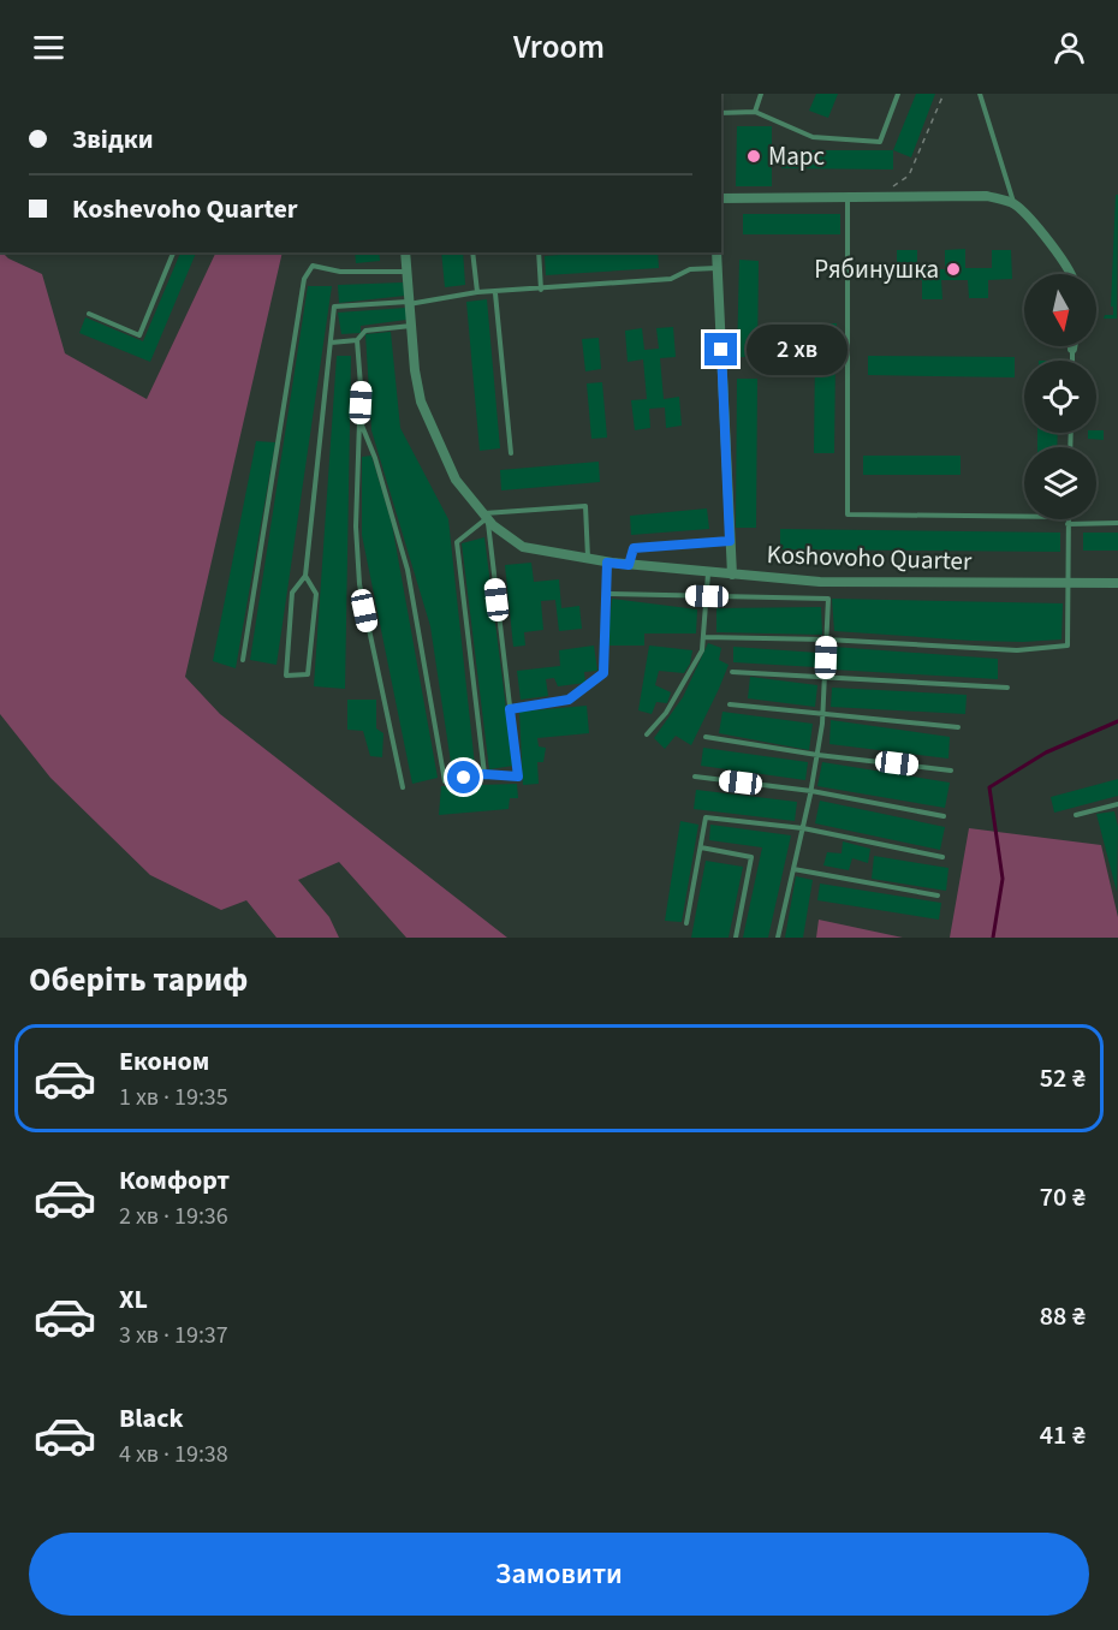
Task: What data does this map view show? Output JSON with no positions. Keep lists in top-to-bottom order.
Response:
{
  "streets": {
    "street": ["Koshovoho Quarter"]
  },
  "places": ["Марс", "Рябинушка"],
  "north": "bottom",
  "page": {
    "header": "Vroom",
    "banner": ["Звідки", "Koshevoho Quarter"],
    "bubble": "2 хв",
    "heading": "Оберіть тариф",
    "list": [
      {
        "name": "Економ",
        "note": "1 хв · 19:35",
        "value": "52 ₴"
      },
      {
        "name": "Комфорт",
        "note": "2 хв · 19:36",
        "value": "70 ₴"
      },
      {
        "name": "XL",
        "note": "3 хв · 19:37",
        "value": "88 ₴"
      },
      {
        "name": "Black",
        "note": "4 хв · 19:38",
        "value": "41 ₴"
      }
    ],
    "buttons": "Замовити"
  }
}
